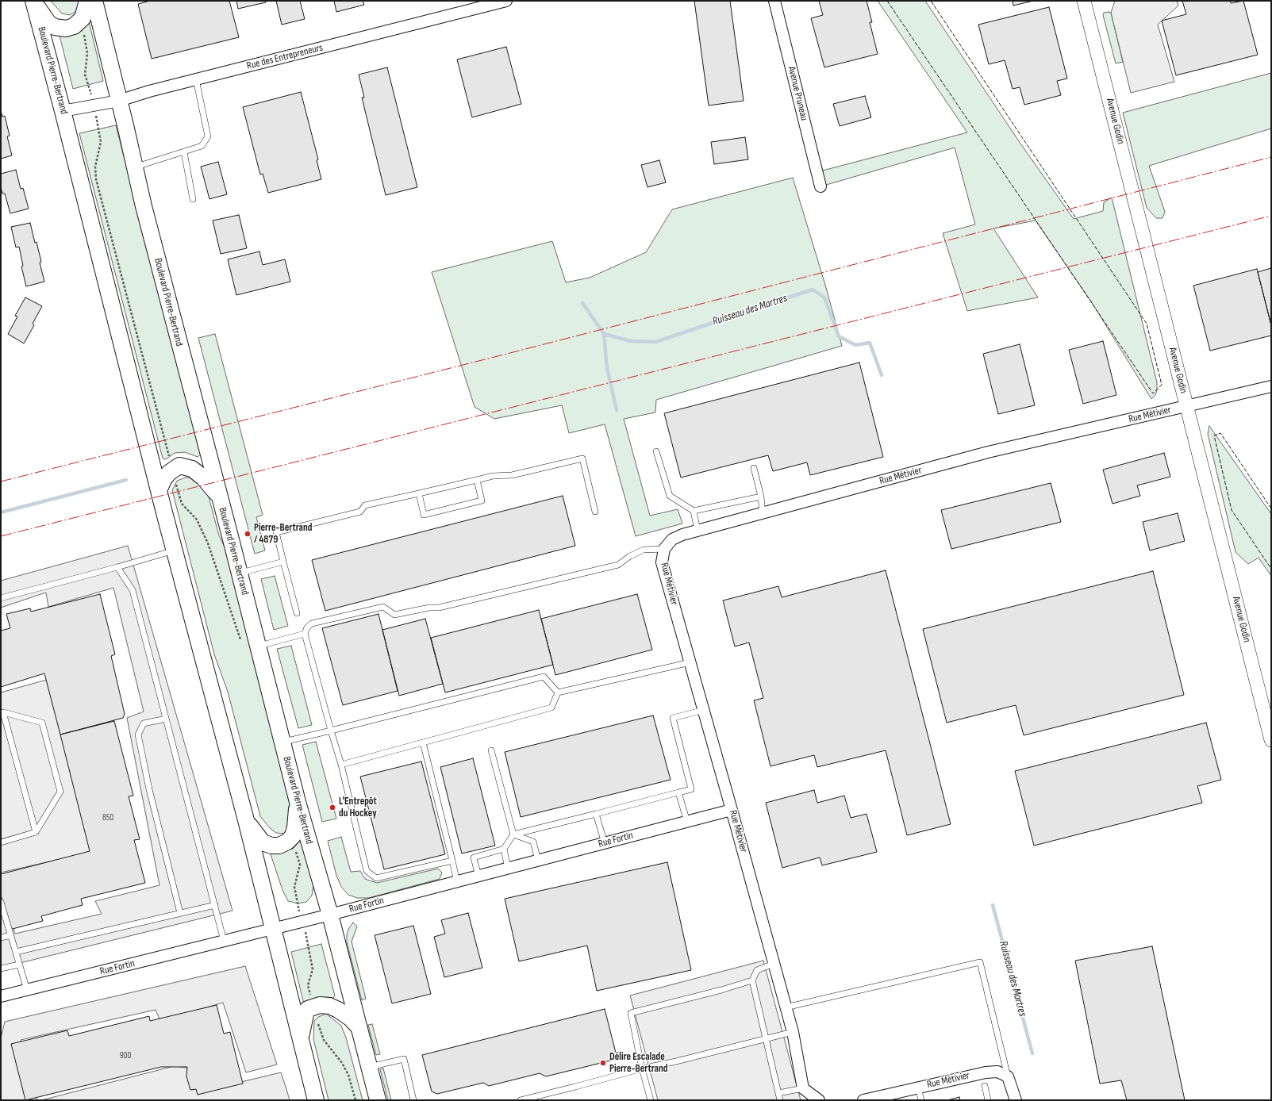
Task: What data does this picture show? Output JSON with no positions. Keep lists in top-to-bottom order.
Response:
{
  "streets": {
    "main road": ["Boulevard Pierre-Bertrand"],
    "street": [
      "Rue des Entrepreneurs",
      "Avenue Pruneau",
      "Avenue Godin",
      "Rue Métivier",
      "Rue Fortin"
    ]
  },
  "crossings": [
    ["Rue des Entrepreneurs", "Boulevard Pierre-Bertrand"],
    ["Boulevard Pierre-Bertrand", "Rue Fortin"],
    ["Avenue Godin", "Rue Métivier"],
    ["Rue Métivier", "Rue Fortin"]
  ],
  "water": ["Ruisseau des Martres"],
  "places": ["Pierre-Bertrand / 4879", "L'Entrepôt du Hockey", "Délire Escalade Pierre-Bertrand"],
  "house_numbers": ["850", "900"]
}
